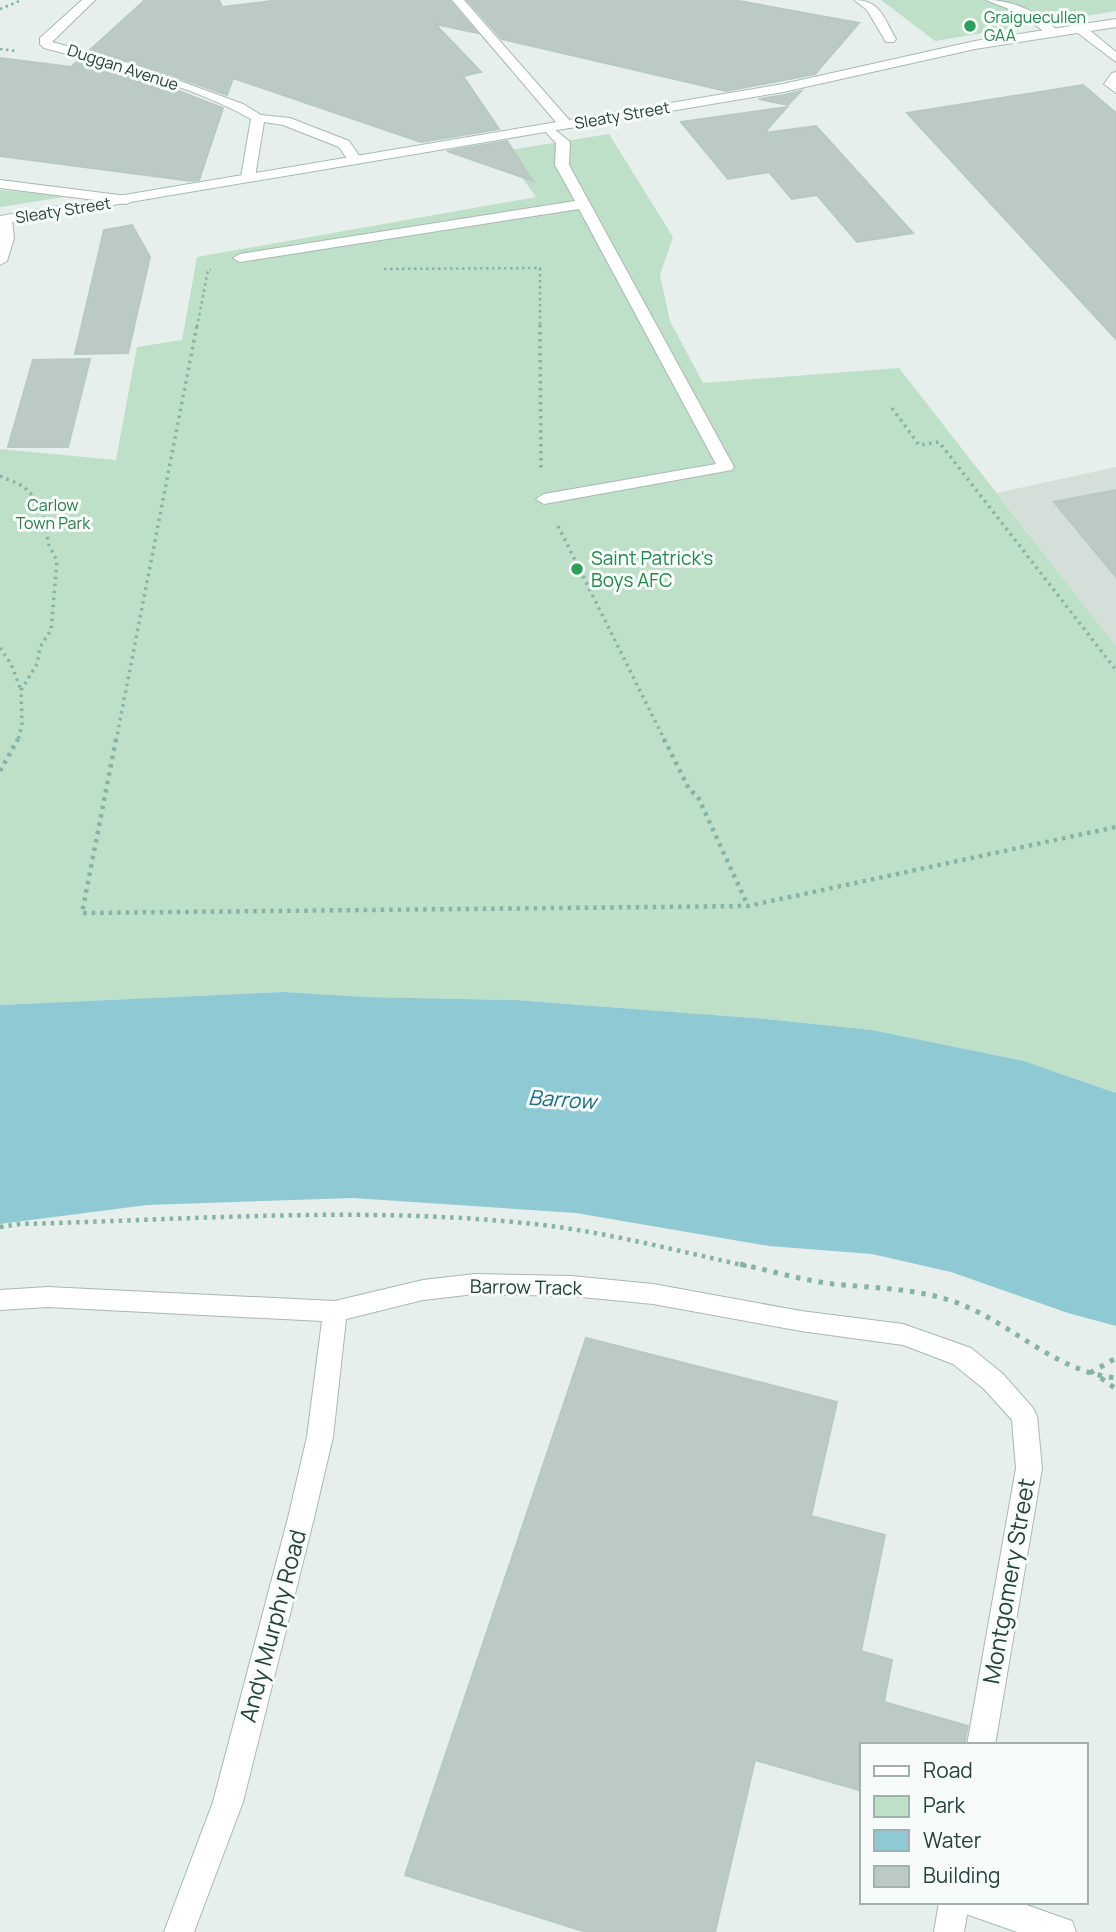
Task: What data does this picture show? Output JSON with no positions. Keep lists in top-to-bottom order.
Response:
{
  "streets": {
    "street": [
      "Duggan Avenue",
      "Sleaty Street",
      "Barrow Track",
      "Montgomery Street",
      "Andy Murphy Road"
    ]
  },
  "crossings": [
    ["Duggan Avenue", "Sleaty Street"],
    ["Barrow Track", "Montgomery Street"],
    ["Barrow Track", "Andy Murphy Road"]
  ],
  "water": ["Barrow"],
  "parks": ["Carlow Town Park"],
  "places": ["Graiguecullen GAA", "Saint Patrick's Boys AFC"],
  "legend": [
    "Road",
    "Park",
    "Water",
    "Building"
  ]
}
